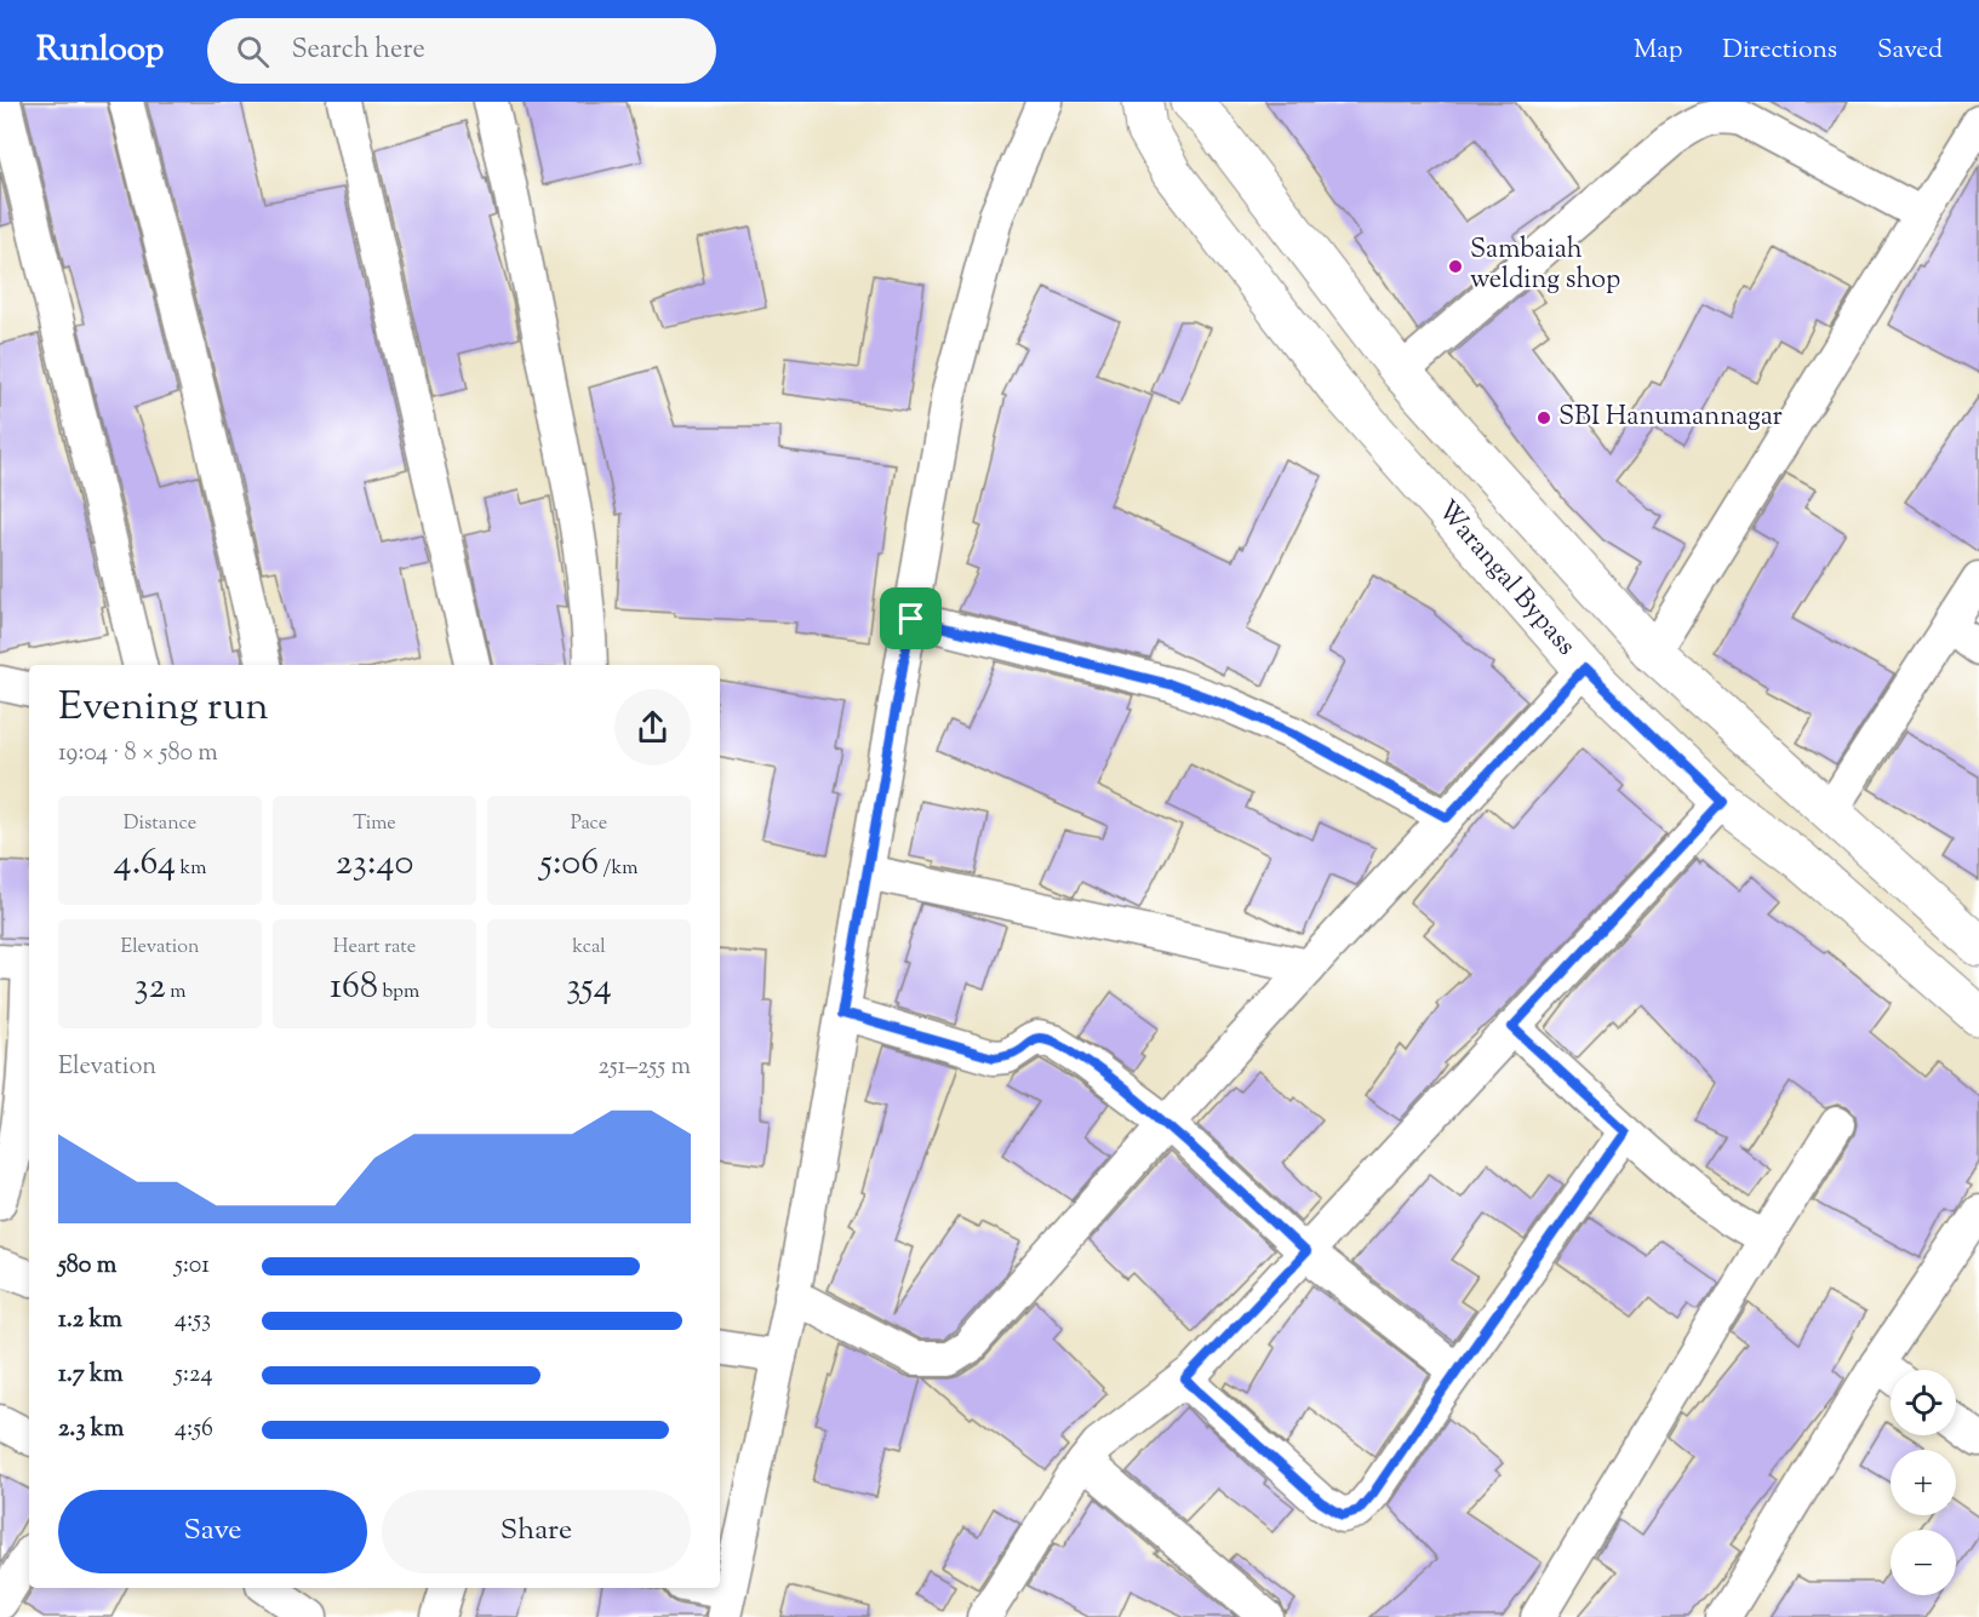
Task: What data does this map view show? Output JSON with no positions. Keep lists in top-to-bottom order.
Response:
{
  "streets": {
    "main road": ["Warangal Bypass"]
  },
  "places": ["Sambaiah welding shop", "SBI Hanumannagar"],
  "page": {
    "header": "Runloop",
    "search": "Search here",
    "nav": ["Map", "Directions", "Saved"],
    "heading": ["Evening run", "19:04 · 8 × 580 m"],
    "stats": [
      ["Distance", "4.64 km"],
      ["Time", "23:40"],
      ["Pace", "5:06 /km"],
      ["Elevation", "32 m"],
      ["Heart rate", "168 bpm"],
      ["kcal", "354"]
    ],
    "chart": ["Elevation", "251–255 m"],
    "list": [
      {
        "name": "580 m",
        "note": "5:01"
      },
      {
        "name": "1.2 km",
        "note": "4:53"
      },
      {
        "name": "1.7 km",
        "note": "5:24"
      },
      {
        "name": "2.3 km",
        "note": "4:56"
      }
    ],
    "map_buttons": ["+", "−"],
    "buttons": ["Save", "Share"]
  }
}
